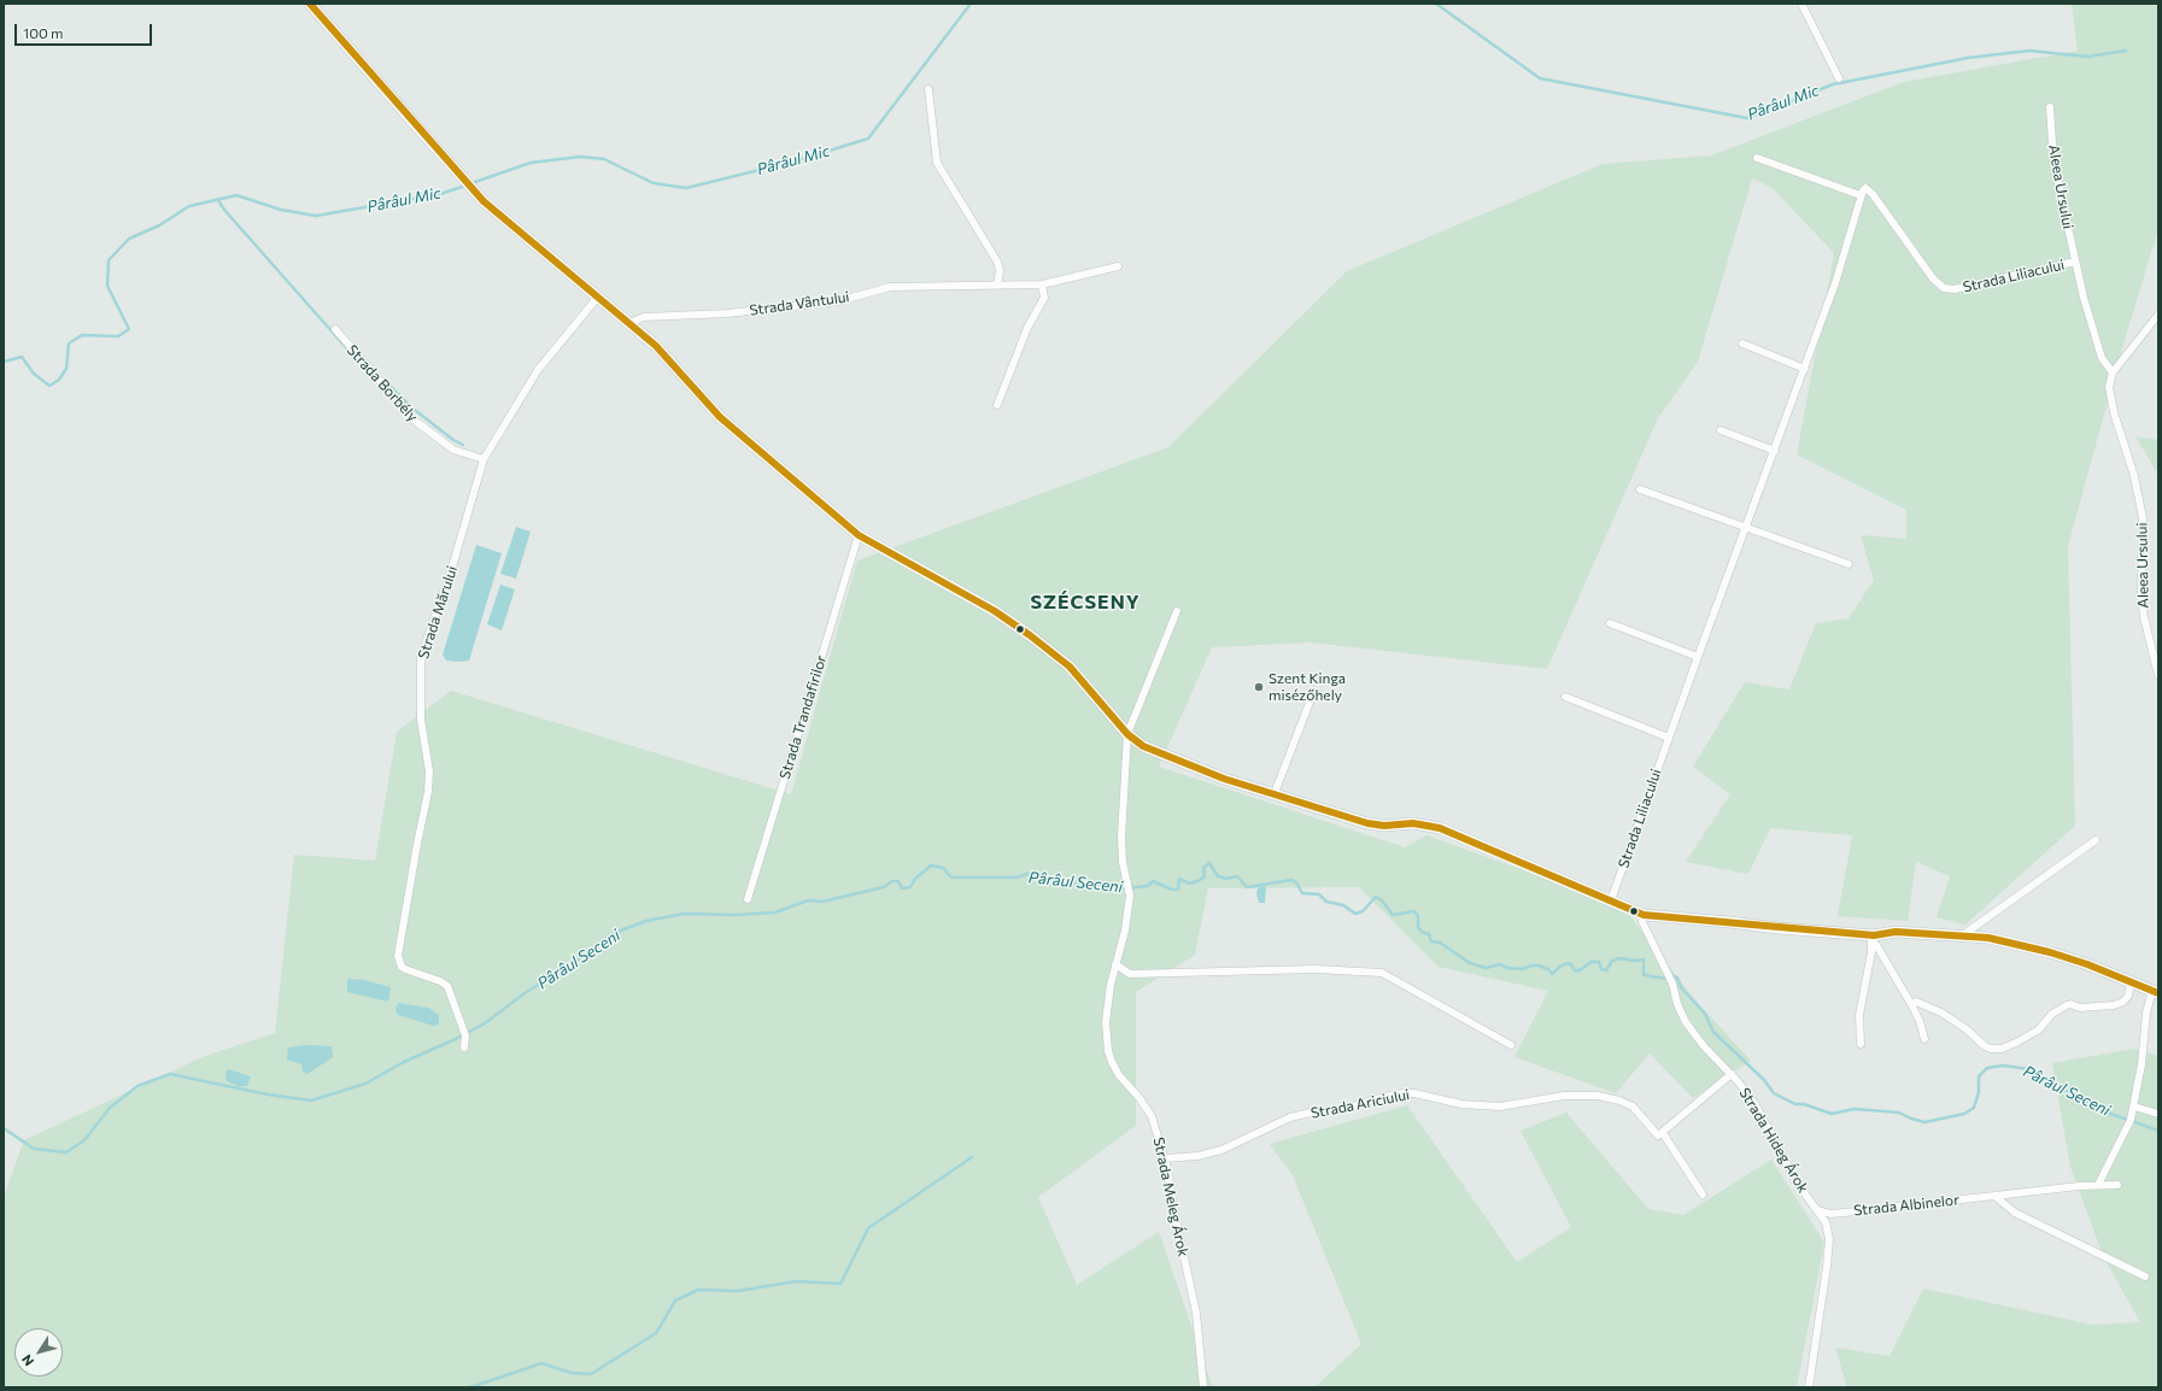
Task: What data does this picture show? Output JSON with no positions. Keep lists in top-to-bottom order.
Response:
{
  "streets": {
    "street": [
      "Aleea Ursului",
      "Strada Liliacului",
      "Strada Vântului",
      "Strada Borbély",
      "Strada Mărului",
      "Strada Trandafirilor",
      "Strada Ariciului",
      "Strada Hideg Árok",
      "Strada Meleg Árok",
      "Strada Albinelor"
    ]
  },
  "crossings": [
    ["Aleea Ursului", "Strada Liliacului"],
    ["Strada Borbély", "Strada Mărului"],
    ["Strada Ariciului", "Strada Meleg Árok"],
    ["Strada Hideg Árok", "Strada Albinelor"]
  ],
  "districts": ["SZÉCSENY"],
  "water": ["Pârâul Mic", "Pârâul Seceni"],
  "places": ["Szent Kinga misézőhely"],
  "scale_bar": "100 m",
  "north": "bottom left"
}
